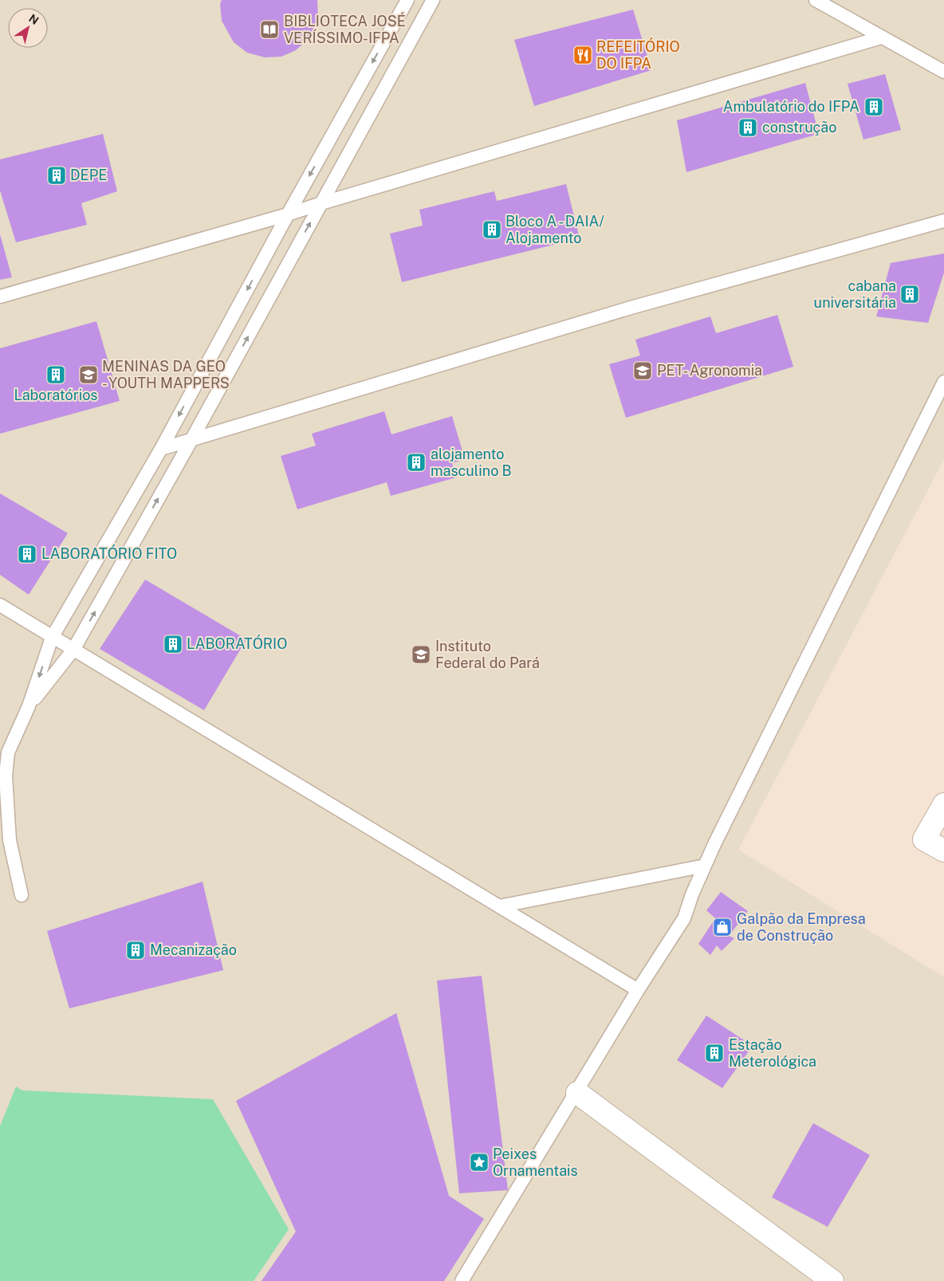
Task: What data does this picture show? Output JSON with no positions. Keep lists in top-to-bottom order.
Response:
{
  "places": {
    "library": ["BIBLIOTECA JOSÉ VERÍSSIMO-IFPA"],
    "restaurant": ["REFEITÓRIO DO IFPA"],
    "building": [
      "Ambulatório do IFPA",
      "construção",
      "DEPE",
      "Bloco A - DAIA/ Alojamento",
      "cabana universitária",
      "Laboratórios",
      "alojamento masculino B",
      "LABORATÓRIO FITO",
      "LABORATÓRIO",
      "Mecanização",
      "Estação Meterológica"
    ],
    "school or university": ["PET- Agronomia", "MENINAS DA GEO - YOUTH MAPPERS", "Instituto Federal do Pará"],
    "shop": ["Galpão da Empresa de Construção"],
    "place": ["Peixes Ornamentais"]
  },
  "north": "top right"
}
